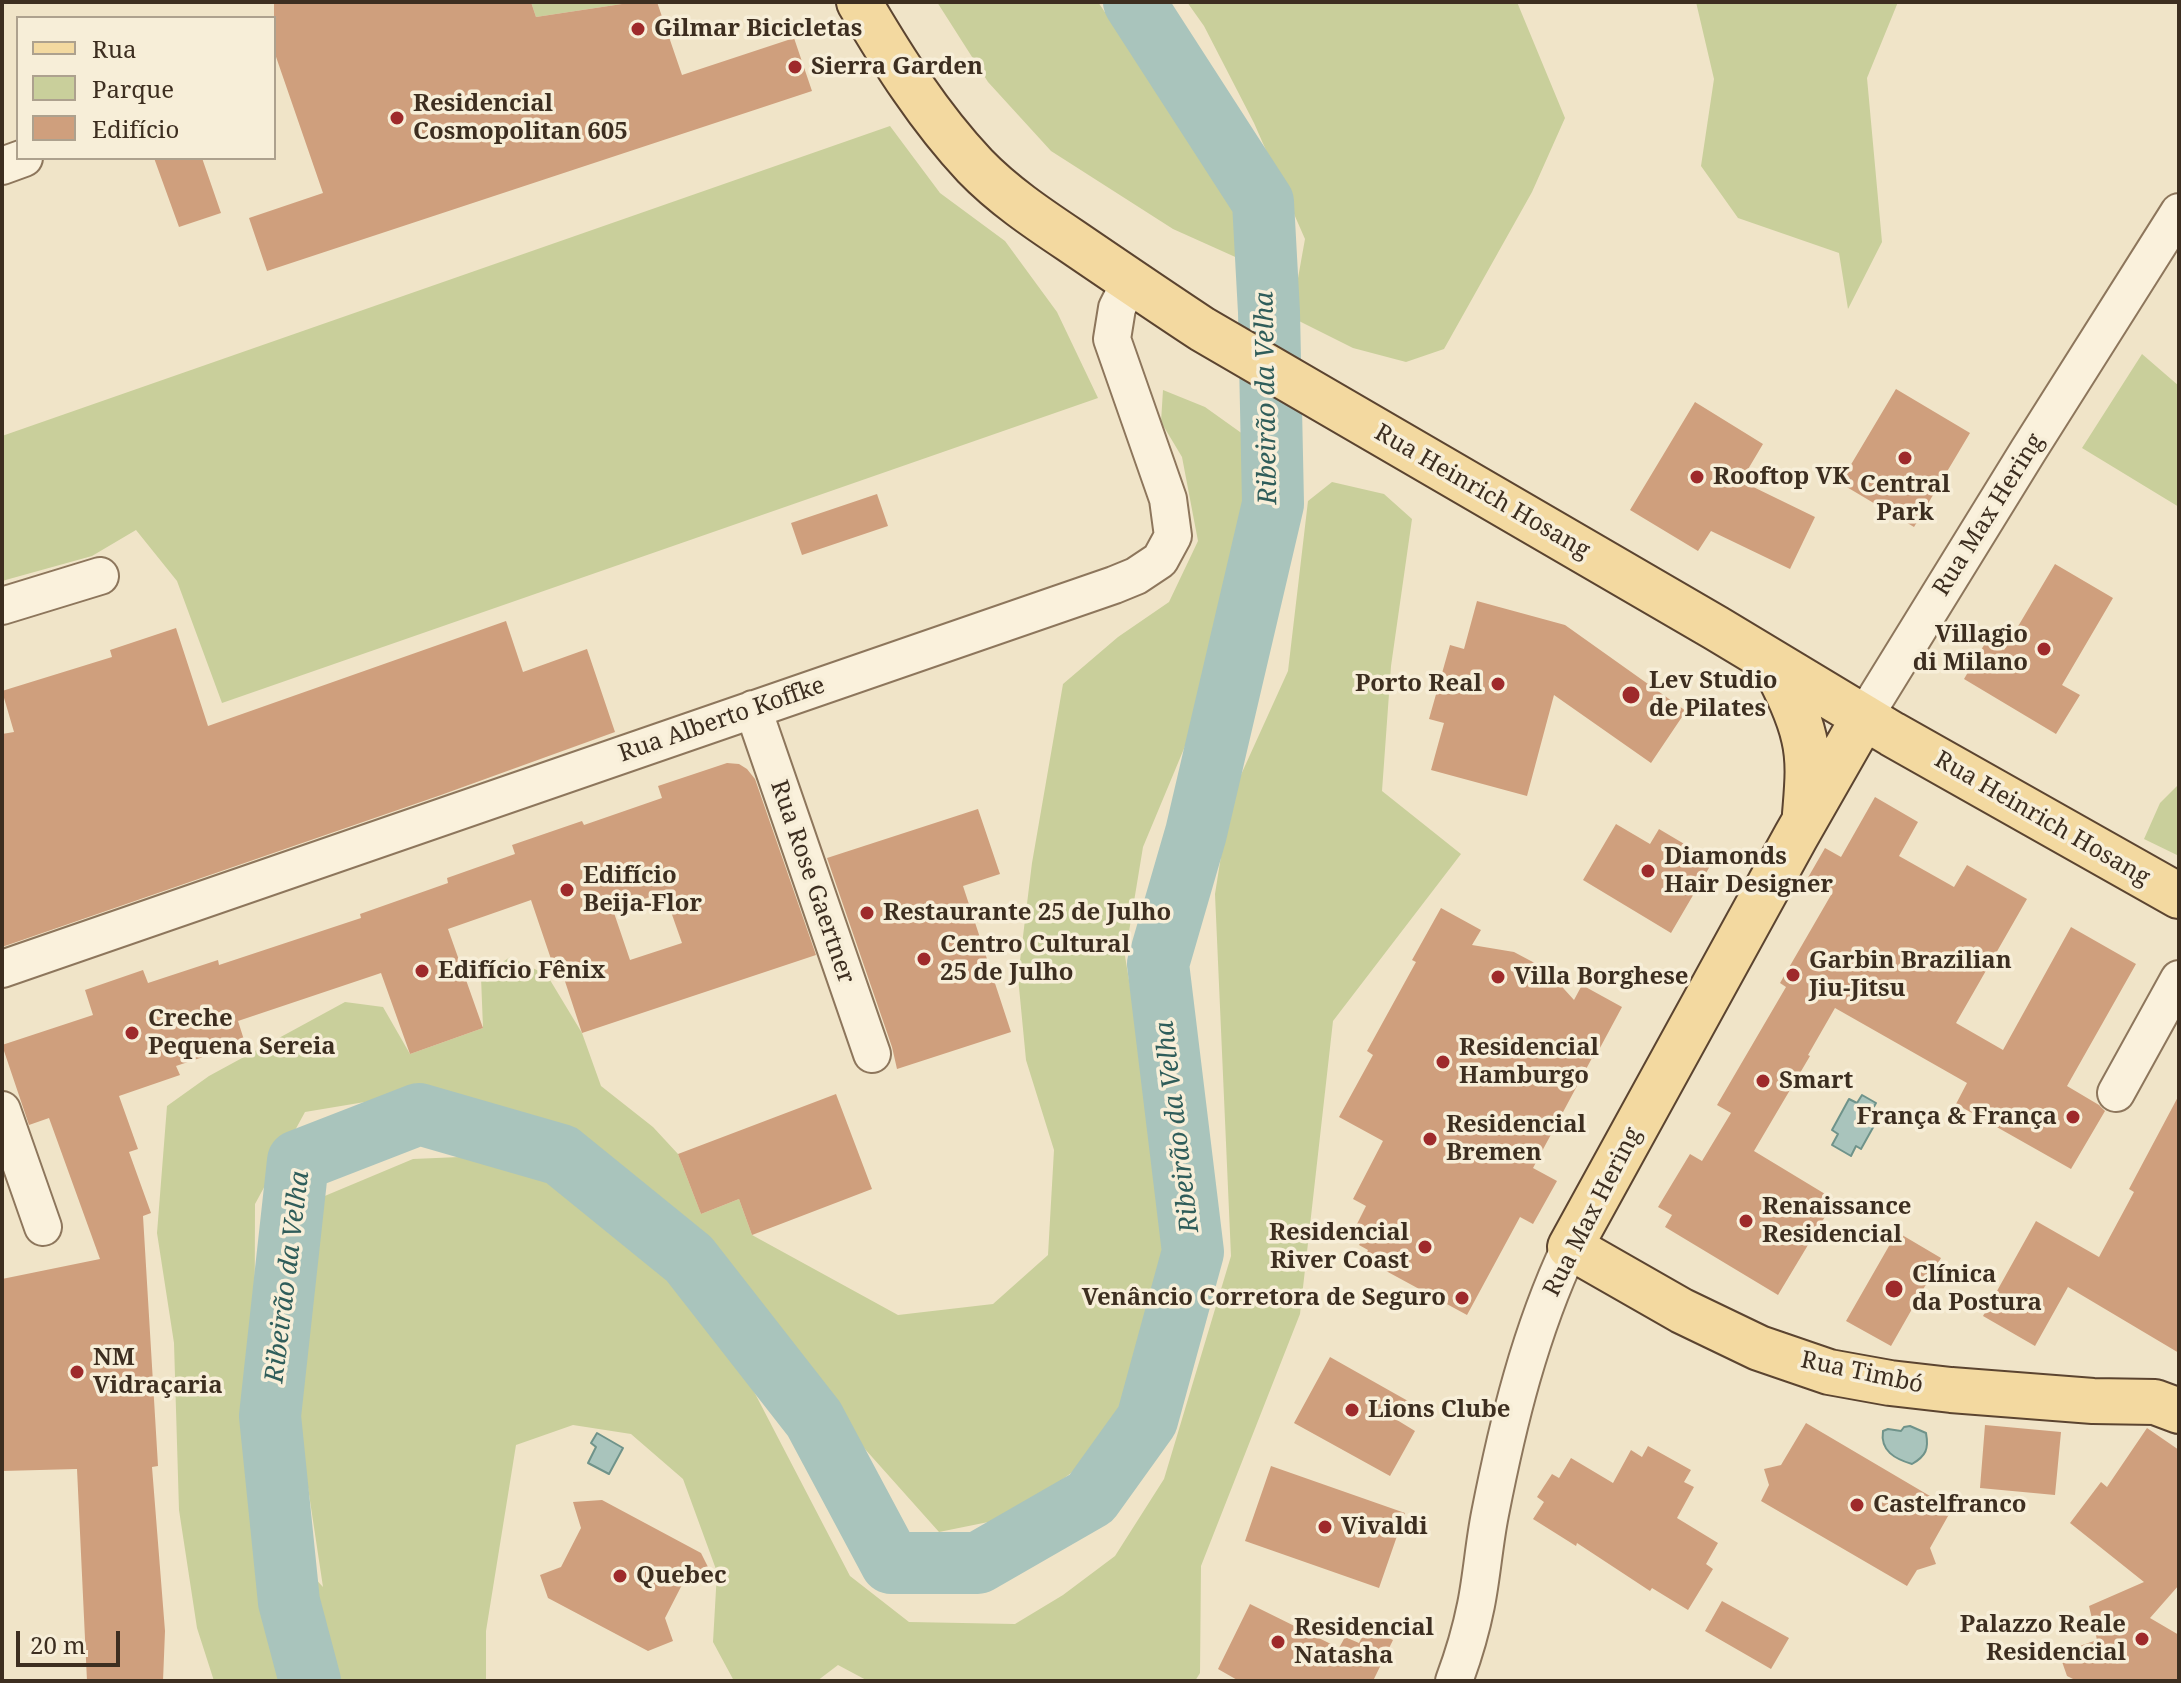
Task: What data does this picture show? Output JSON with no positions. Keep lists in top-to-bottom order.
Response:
{
  "streets": {
    "main road": ["Rua Heinrich Hosang", "Rua Max Hering", "Rua Timbó"],
    "street": ["Rua Alberto Koffke", "Rua Rose Gaertner"]
  },
  "crossings": [
    ["Rua Heinrich Hosang", "Rua Max Hering"],
    ["Rua Heinrich Hosang", "Rua Alberto Koffke"],
    ["Rua Max Hering", "Rua Timbó"],
    ["Rua Alberto Koffke", "Rua Rose Gaertner"]
  ],
  "water": ["Ribeirão da Velha"],
  "places": [
    "Gilmar Bicicletas",
    "Sierra Garden",
    "Residencial Cosmopolitan 605",
    "Central Park",
    "Rooftop VK",
    "Villagio di Milano",
    "Porto Real",
    "Lev Studio de Pilates",
    "Diamonds Hair Designer",
    "Edifício Beija-Flor",
    "Restaurante 25 de Julho",
    "Centro Cultural 25 de Julho",
    "Edifício Fênix",
    "Garbin Brazilian Jiu-Jitsu",
    "Villa Borghese",
    "Creche Pequena Sereia",
    "Residencial Hamburgo",
    "Smart",
    "França & França",
    "Residencial Bremen",
    "Renaissance Residencial",
    "Residencial River Coast",
    "Clínica da Postura",
    "Venâncio Corretora de Seguro",
    "NM Vidraçaria",
    "Lions Clube",
    "Castelfranco",
    "Vivaldi",
    "Quebec",
    "Palazzo Reale Residencial",
    "Residencial Natasha"
  ],
  "legend": ["Rua", "Parque", "Edifício"],
  "scale_bar": "20 m"
}
